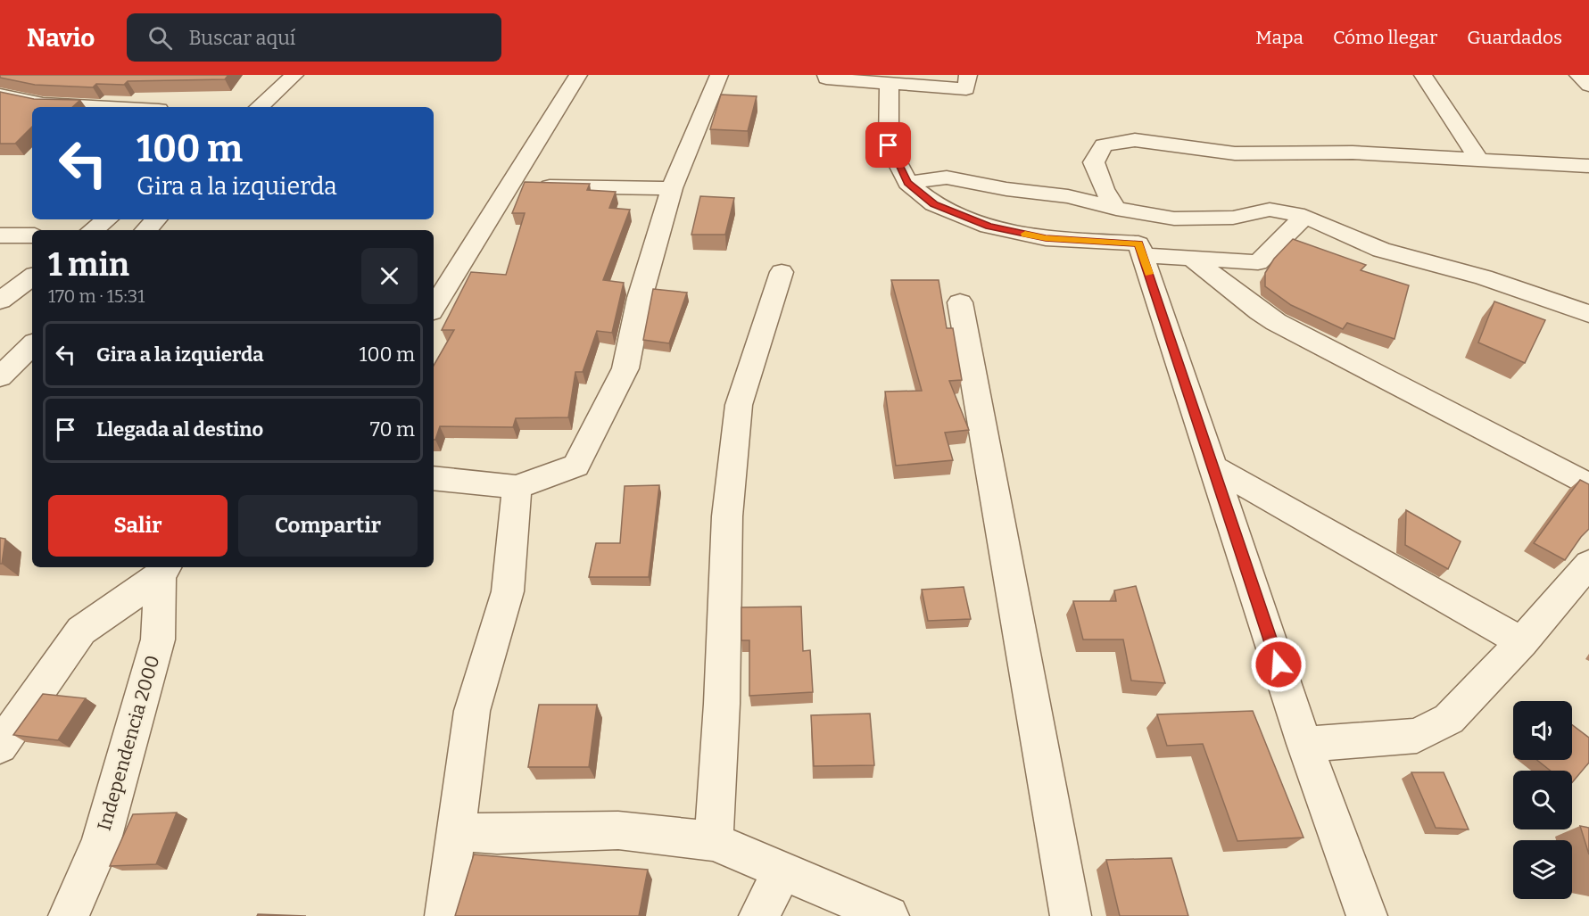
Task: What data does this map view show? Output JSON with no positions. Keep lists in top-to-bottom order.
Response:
{
  "streets": {
    "street": ["Independencia 2000"]
  },
  "page": {
    "header": "Navio",
    "search": "Buscar aquí",
    "nav": ["Mapa", "Cómo llegar", "Guardados"],
    "turn": ["100 m", "Gira a la izquierda"],
    "heading": ["1 min", "170 m · 15:31"],
    "list": [
      {
        "name": "Gira a la izquierda",
        "value": "100 m"
      },
      {
        "name": "Llegada al destino",
        "value": "70 m"
      }
    ],
    "buttons": ["Salir", "Compartir"]
  }
}
